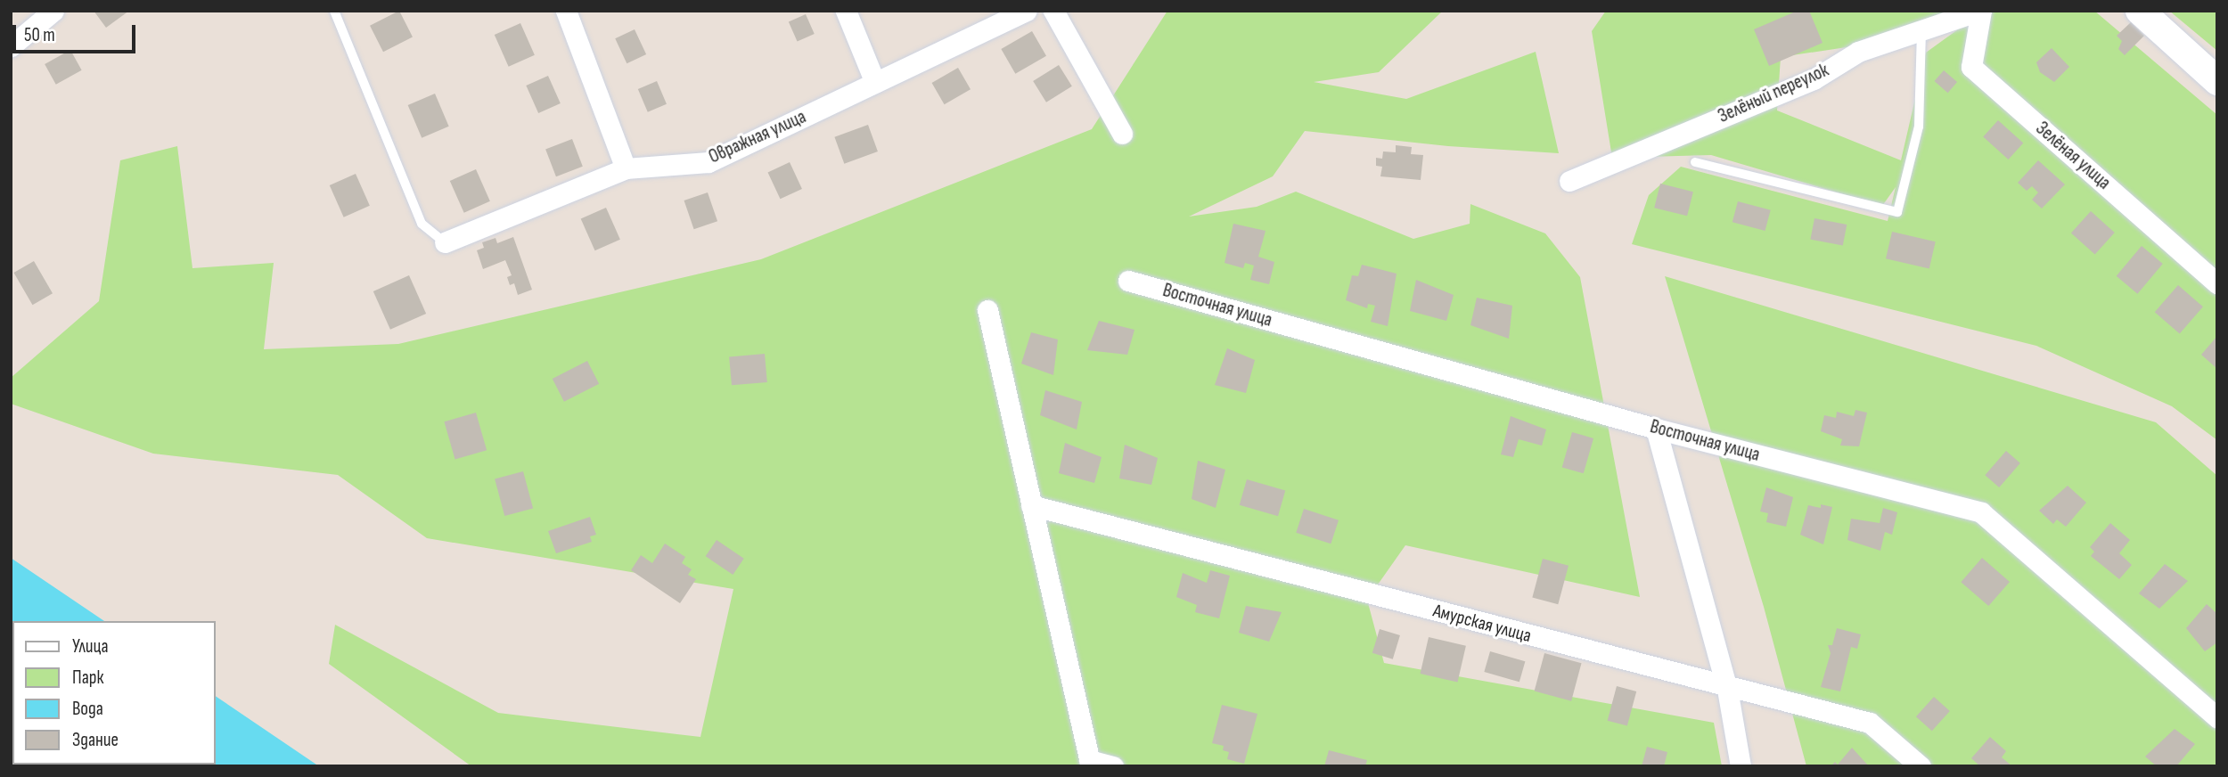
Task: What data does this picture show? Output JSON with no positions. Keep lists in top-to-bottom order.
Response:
{
  "streets": {
    "street": [
      "Зелёный переулок",
      "Овражная улица",
      "Зелёная улица",
      "Восточная улица",
      "Амурская улица"
    ]
  },
  "crossings": [
    ["Зелёный переулок", "Зелёная улица"]
  ],
  "legend": [
    "Улица",
    "Парк",
    "Вода",
    "Здание"
  ],
  "scale_bar": "50 m"
}
